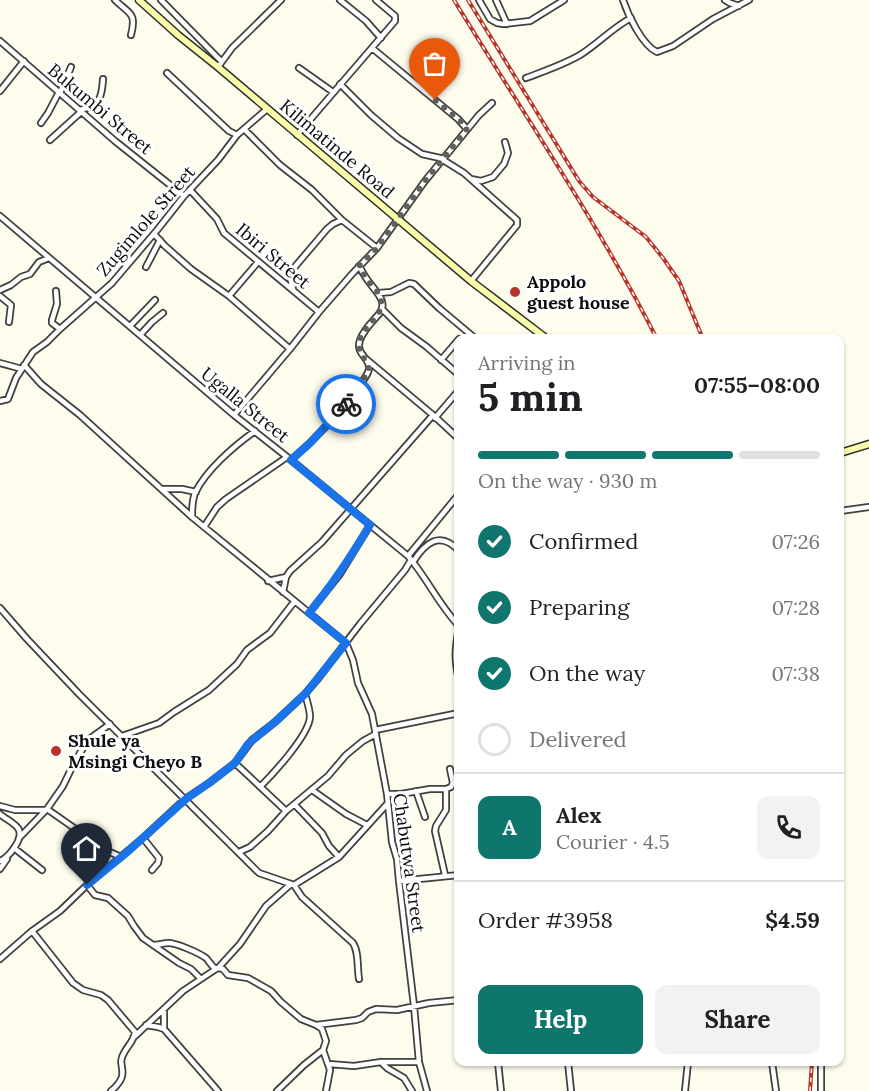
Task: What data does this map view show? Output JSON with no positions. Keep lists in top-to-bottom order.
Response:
{
  "streets": {
    "main road": ["Kilimatinde Road"],
    "street": [
      "Bukumbi Street",
      "Zugimlole Street",
      "Ibiri Street",
      "Ugalla Street",
      "Chabutwa Street"
    ]
  },
  "crossings": [
    ["Bukumbi Street", "Zugimlole Street"],
    ["Kilimatinde Road", "Zugimlole Street"],
    ["Zugimlole Street", "Ibiri Street"],
    ["Zugimlole Street", "Ugalla Street"]
  ],
  "places": ["Appolo guest house", "Shule ya Msingi Cheyo B"],
  "page": {
    "heading": ["5 min", "Arriving in", "07:55–08:00"],
    "panel": [
      "Alex",
      "Courier · 4.5",
      "Order #3958",
      "$4.59"
    ],
    "bar": "On the way · 930 m",
    "list": [
      ["Confirmed", "07:26"],
      ["Preparing", "07:28"],
      ["On the way", "07:38"],
      "Delivered"
    ],
    "round": "A",
    "buttons": ["Help", "Share"]
  }
}
